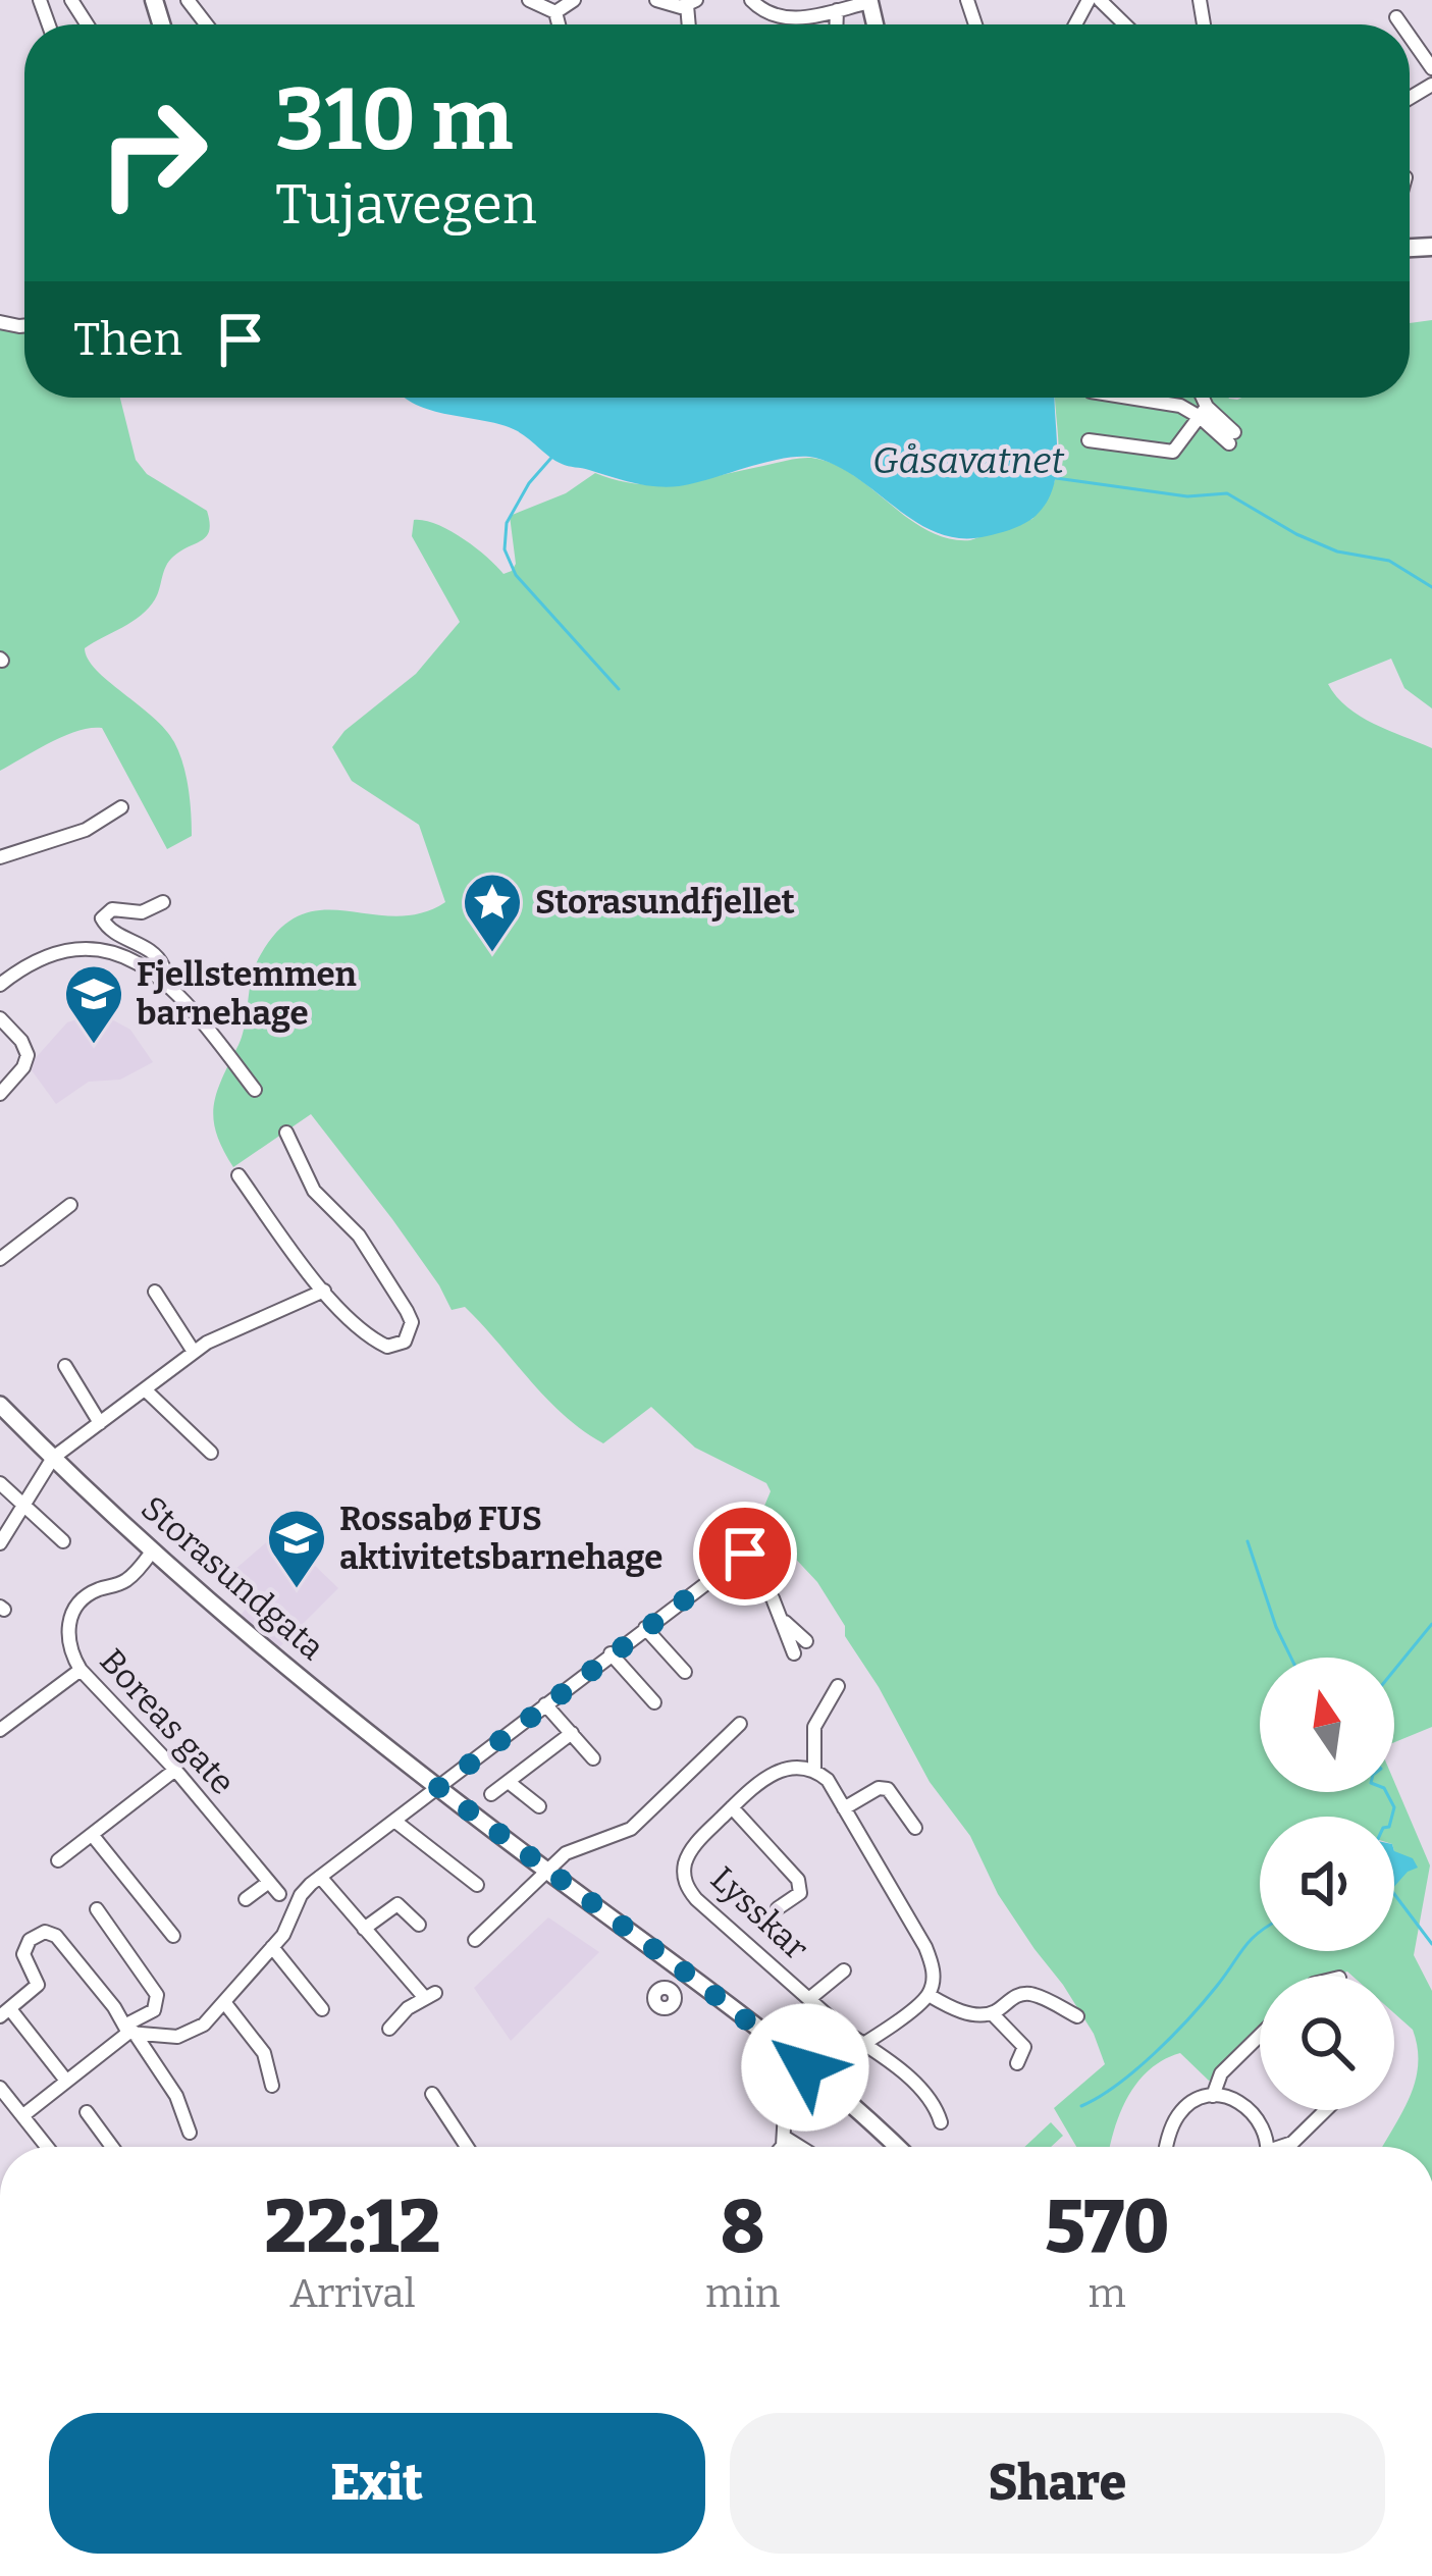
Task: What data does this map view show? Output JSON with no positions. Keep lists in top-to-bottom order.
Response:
{
  "streets": {
    "street": ["Storasundgata", "Boreas gate", "Lysskar"]
  },
  "crossings": [
    ["Storasundgata", "Boreas gate"]
  ],
  "water": ["Gåsavatnet"],
  "places": {
    "place": ["Storasundfjellet"],
    "school or university": ["Fjellstemmen barnehage", "Rossabø FUS aktivitetsbarnehage"]
  },
  "north": "top",
  "page": {
    "turn": ["310 m", "Tujavegen"],
    "then": "Then",
    "eta": [
      "22:12",
      "Arrival",
      "8",
      "min",
      "570",
      "m"
    ],
    "buttons": ["Exit", "Share"]
  }
}
